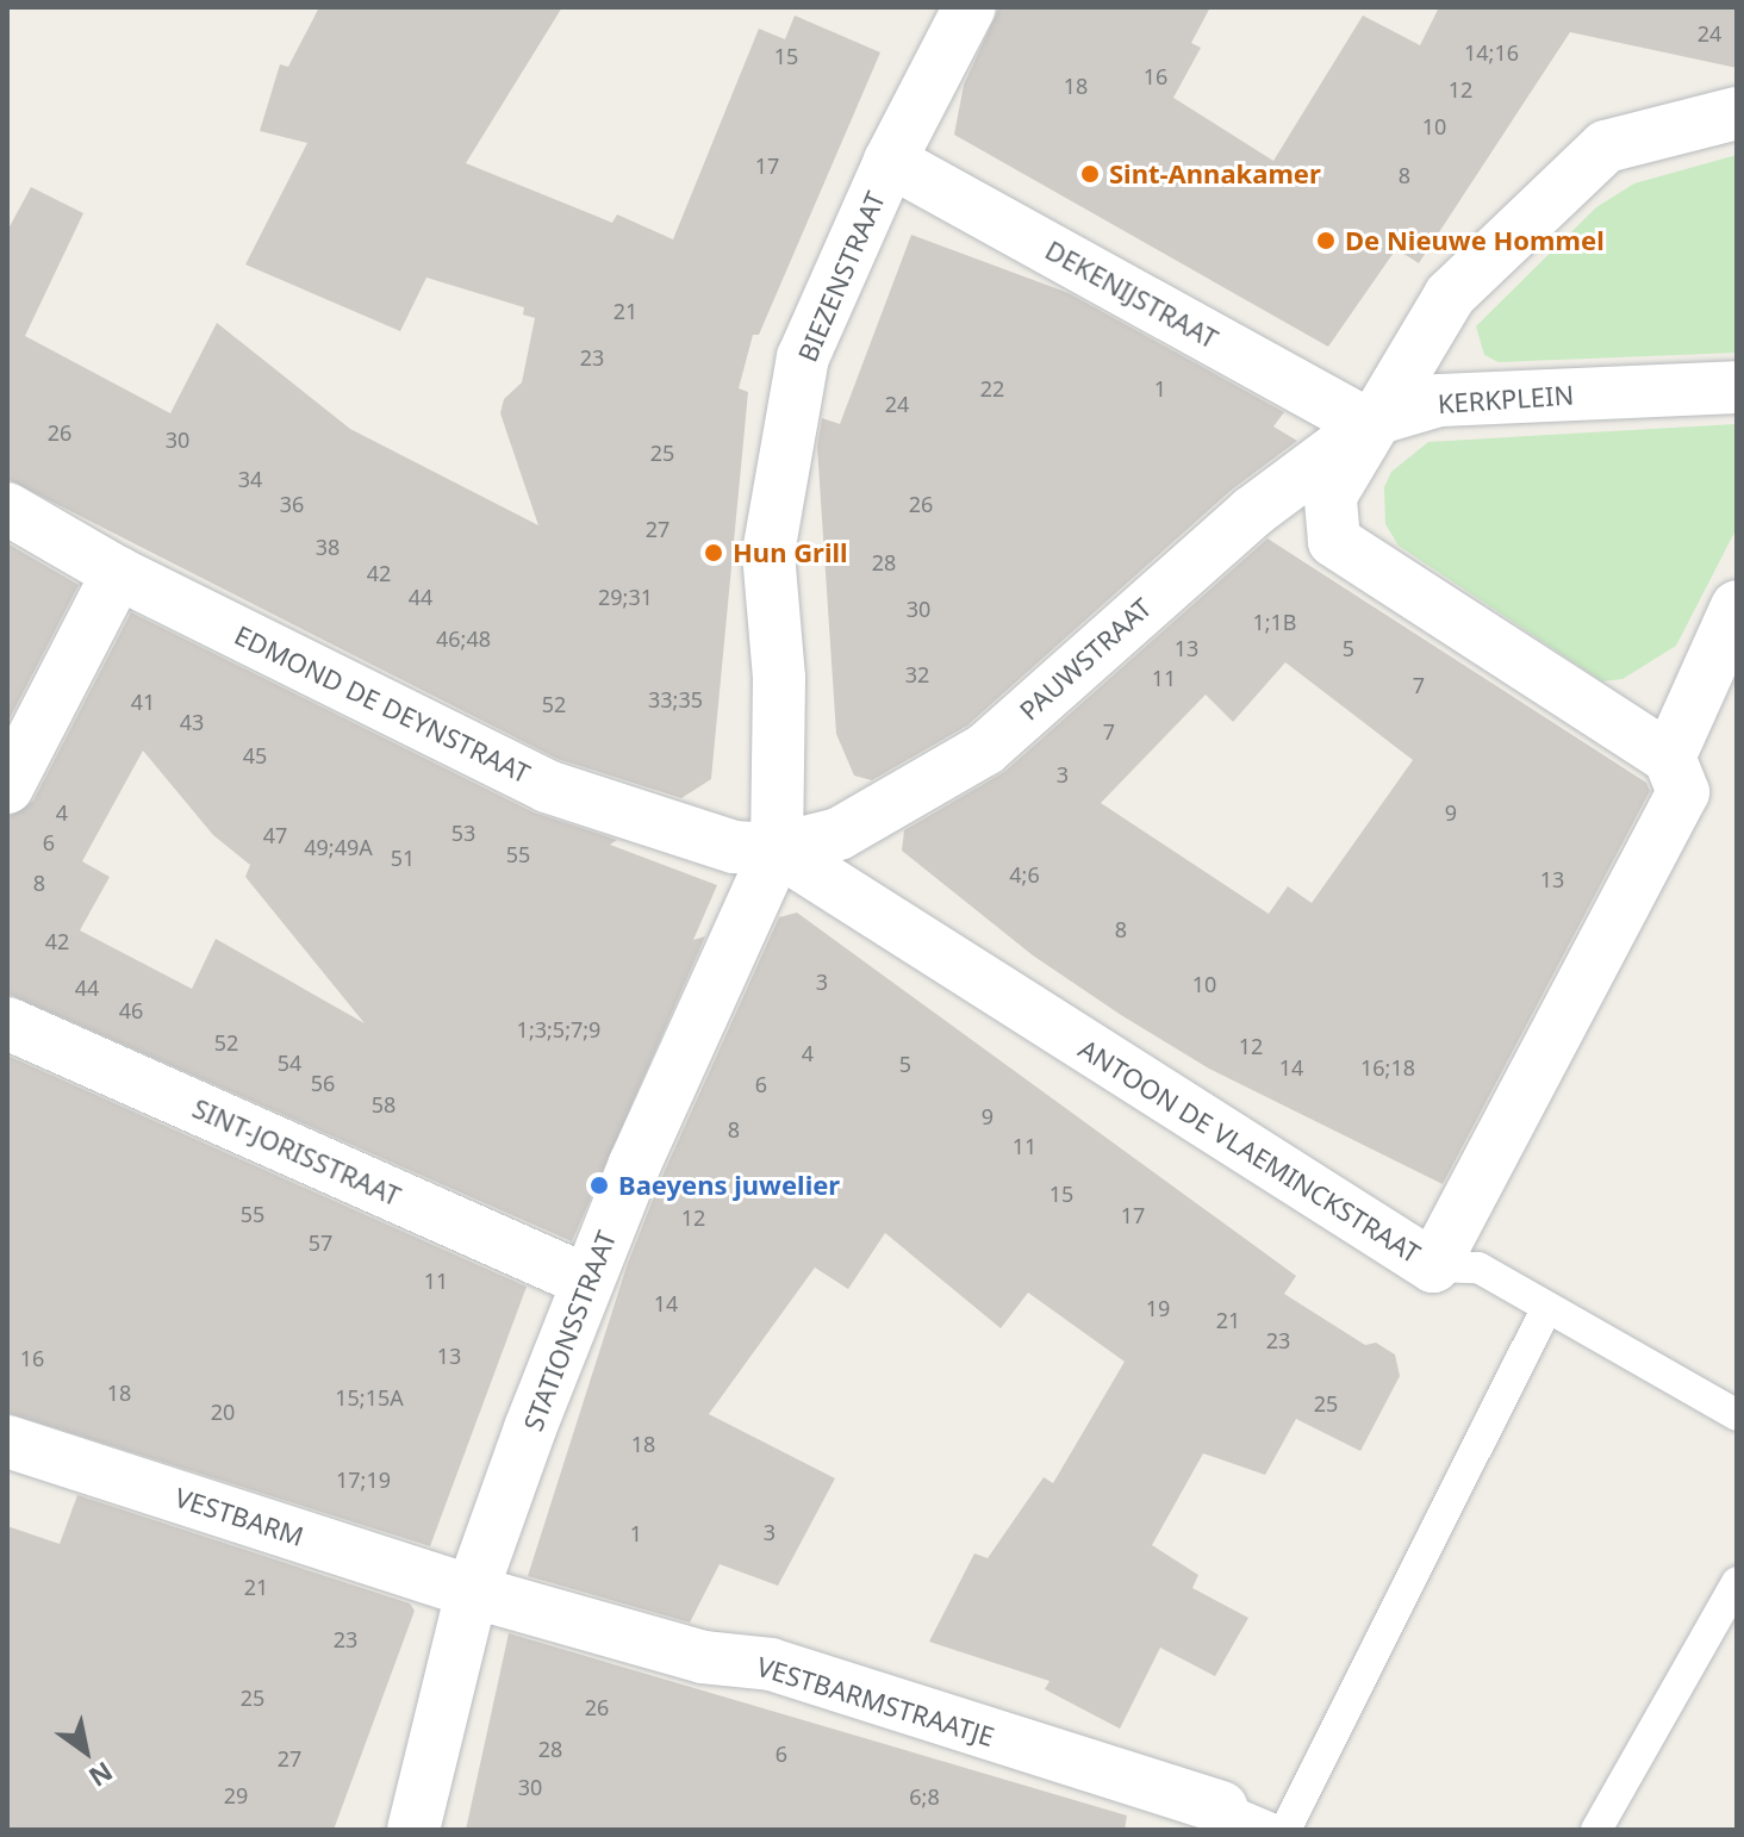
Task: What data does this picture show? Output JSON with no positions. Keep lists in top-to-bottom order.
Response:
{
  "streets": {
    "street": [
      "BIEZENSTRAAT",
      "DEKENIJSTRAAT",
      "KERKPLEIN",
      "PAUWSTRAAT",
      "EDMOND DE DEYNSTRAAT",
      "ANTOON DE VLAEMINCKSTRAAT",
      "SINT-JORISSTRAAT",
      "STATIONSSTRAAT",
      "VESTBARM",
      "VESTBARMSTRAATJE"
    ]
  },
  "crossings": [
    ["BIEZENSTRAAT", "DEKENIJSTRAAT"],
    ["BIEZENSTRAAT", "PAUWSTRAAT"],
    ["BIEZENSTRAAT", "EDMOND DE DEYNSTRAAT"],
    ["BIEZENSTRAAT", "ANTOON DE VLAEMINCKSTRAAT"],
    ["BIEZENSTRAAT", "STATIONSSTRAAT"],
    ["DEKENIJSTRAAT", "KERKPLEIN"],
    ["DEKENIJSTRAAT", "PAUWSTRAAT"],
    ["KERKPLEIN", "PAUWSTRAAT"],
    ["KERKPLEIN", "ANTOON DE VLAEMINCKSTRAAT"],
    ["PAUWSTRAAT", "EDMOND DE DEYNSTRAAT"],
    ["PAUWSTRAAT", "ANTOON DE VLAEMINCKSTRAAT"],
    ["PAUWSTRAAT", "STATIONSSTRAAT"],
    ["EDMOND DE DEYNSTRAAT", "ANTOON DE VLAEMINCKSTRAAT"],
    ["EDMOND DE DEYNSTRAAT", "STATIONSSTRAAT"],
    ["ANTOON DE VLAEMINCKSTRAAT", "STATIONSSTRAAT"],
    ["SINT-JORISSTRAAT", "STATIONSSTRAAT"],
    ["STATIONSSTRAAT", "VESTBARM"],
    ["STATIONSSTRAAT", "VESTBARMSTRAATJE"],
    ["VESTBARM", "VESTBARMSTRAATJE"]
  ],
  "places": [
    "Sint-Annakamer",
    "De Nieuwe Hommel",
    "Hun Grill",
    "Baeyens juwelier"
  ],
  "house_numbers": [
    "24",
    "14;16",
    "15",
    "16",
    "18",
    "12",
    "10",
    "17",
    "8",
    "21",
    "23",
    "22",
    "1",
    "24",
    "26",
    "30",
    "25",
    "34",
    "36",
    "26",
    "27",
    "38",
    "28",
    "42",
    "44",
    "29;31",
    "30",
    "1;1B",
    "46;48",
    "13",
    "5",
    "32",
    "11",
    "7",
    "33;35",
    "41",
    "52",
    "43",
    "7",
    "45",
    "3",
    "4",
    "9",
    "53",
    "47",
    "6",
    "49;49A",
    "55",
    "51",
    "4;6",
    "13",
    "8",
    "8",
    "42",
    "3",
    "10",
    "44",
    "46",
    "1;3;5;7;9",
    "52",
    "12",
    "4",
    "54",
    "5",
    "14",
    "16;18",
    "56",
    "6",
    "58",
    "9",
    "8",
    "11",
    "15",
    "55",
    "17",
    "12",
    "57",
    "11",
    "14",
    "19",
    "21",
    "23",
    "13",
    "16",
    "18",
    "15;15A",
    "25",
    "20",
    "18",
    "17;19",
    "3",
    "1",
    "21",
    "23",
    "25",
    "26",
    "28",
    "6",
    "27",
    "30",
    "29",
    "6;8"
  ],
  "north": "bottom right"
}
